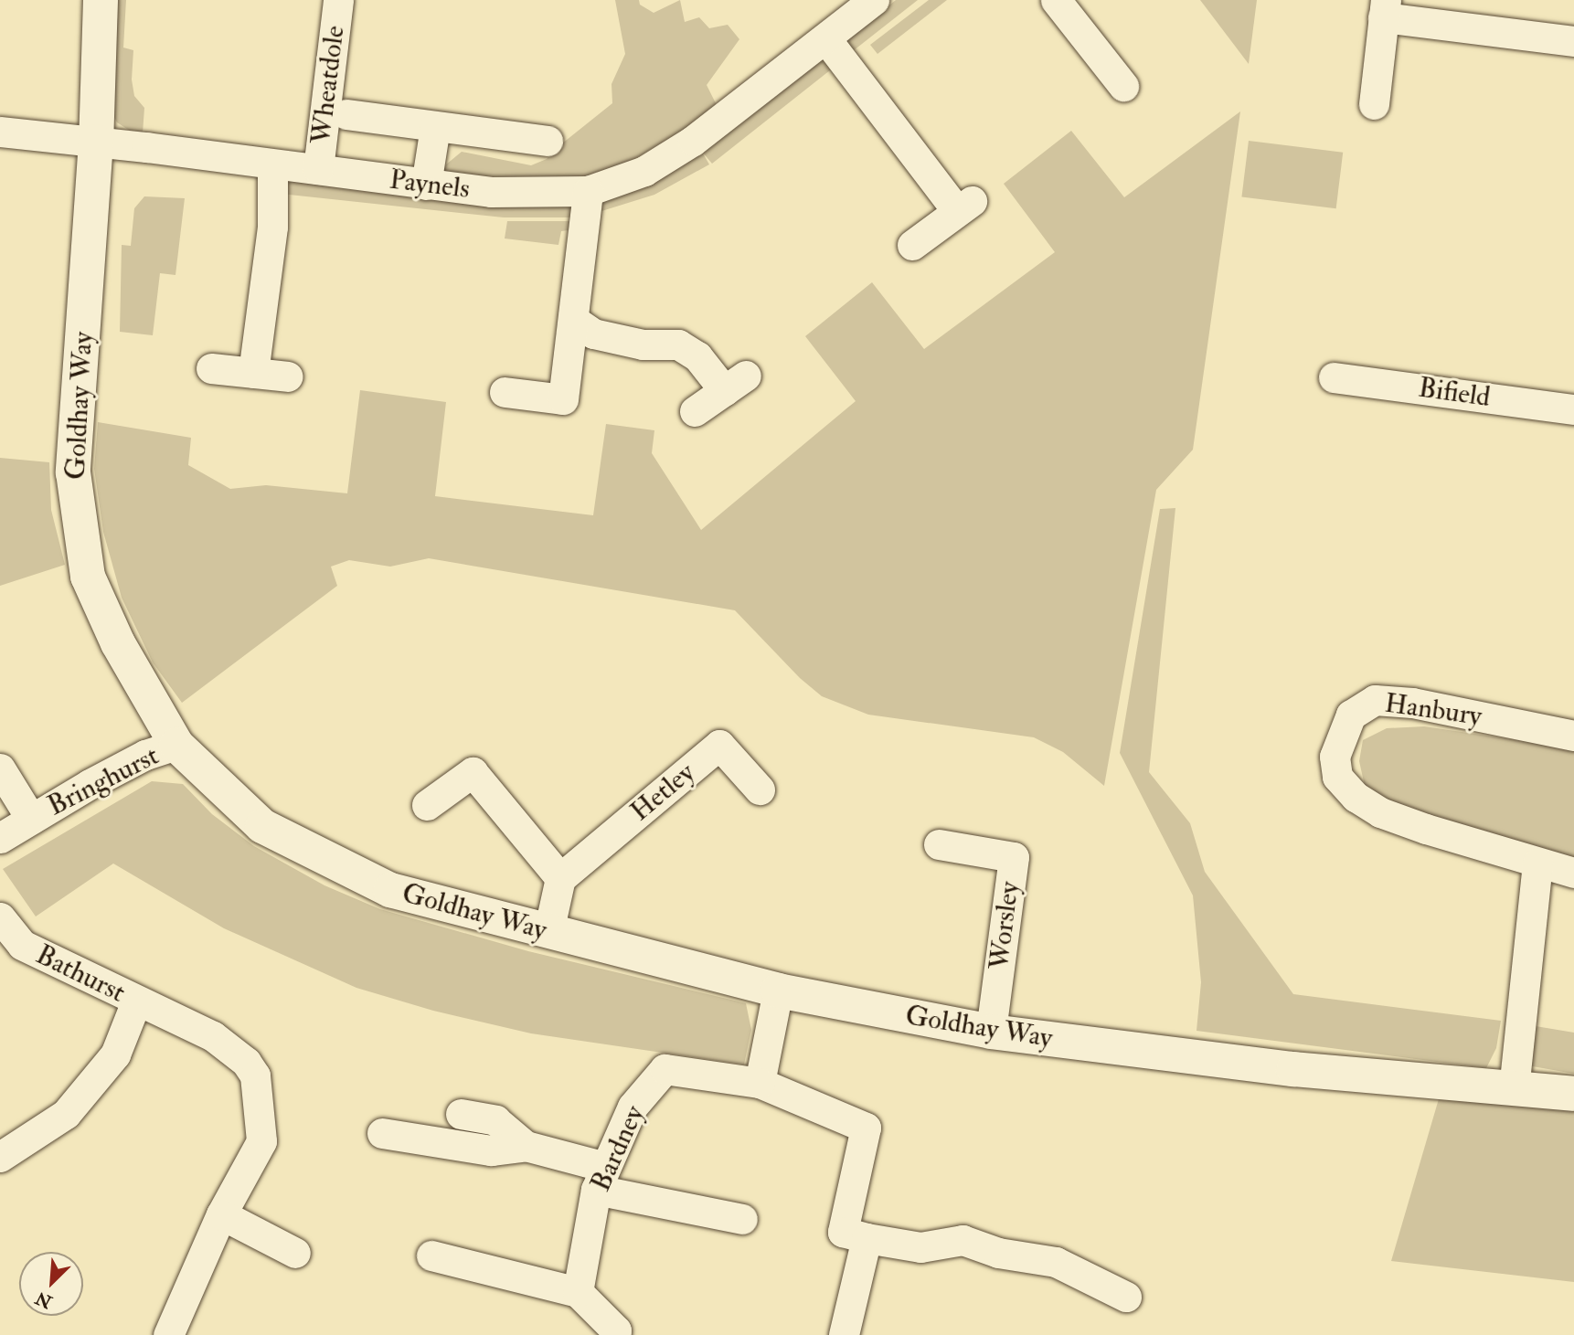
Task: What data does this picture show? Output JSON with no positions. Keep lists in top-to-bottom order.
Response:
{
  "streets": {
    "street": [
      "Wheatdole",
      "Paynels",
      "Bifield",
      "Goldhay Way",
      "Hanbury",
      "Bringhurst",
      "Hetley",
      "Worsley",
      "Bathurst",
      "Bardney"
    ]
  },
  "crossings": [
    ["Wheatdole", "Paynels"],
    ["Paynels", "Goldhay Way"],
    ["Goldhay Way", "Bringhurst"],
    ["Goldhay Way", "Worsley"]
  ],
  "north": "bottom left"
}
